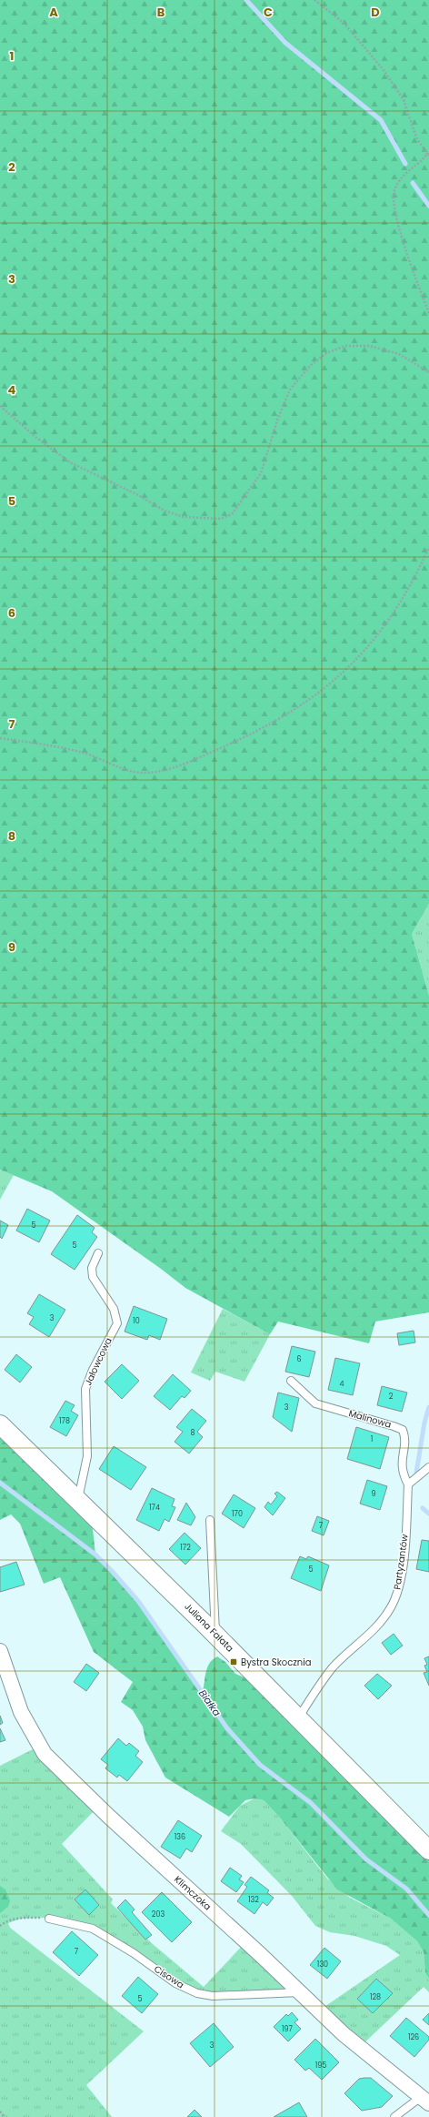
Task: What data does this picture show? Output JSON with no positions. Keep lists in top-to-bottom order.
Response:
{
  "streets": {
    "street": ["Juliana Fałata", "Klimczoka"],
    "lane": [
      "Jałowcowa",
      "Malinowa",
      "Partyzantów",
      "Cisowa"
    ]
  },
  "crossings": [
    ["Jałowcowa", "Juliana Fałata"],
    ["Malinowa", "Partyzantów"],
    ["Partyzantów", "Juliana Fałata"],
    ["Klimczoka", "Cisowa"]
  ],
  "water": ["Białka"],
  "places": {
    "transit": ["Bystra Skocznia"]
  },
  "house_numbers": [
    "5",
    "5",
    "3",
    "10",
    "6",
    "4",
    "2",
    "3",
    "178",
    "8",
    "1",
    "9",
    "174",
    "170",
    "7",
    "172",
    "5",
    "136",
    "132",
    "203",
    "7",
    "130",
    "128",
    "5",
    "197",
    "126",
    "3",
    "195"
  ],
  "grid": {
    "columns": [
      "A",
      "B",
      "C",
      "D"
    ],
    "rows": [
      "1",
      "2",
      "3",
      "4",
      "5",
      "6",
      "7",
      "8",
      "9"
    ]
  }
}
